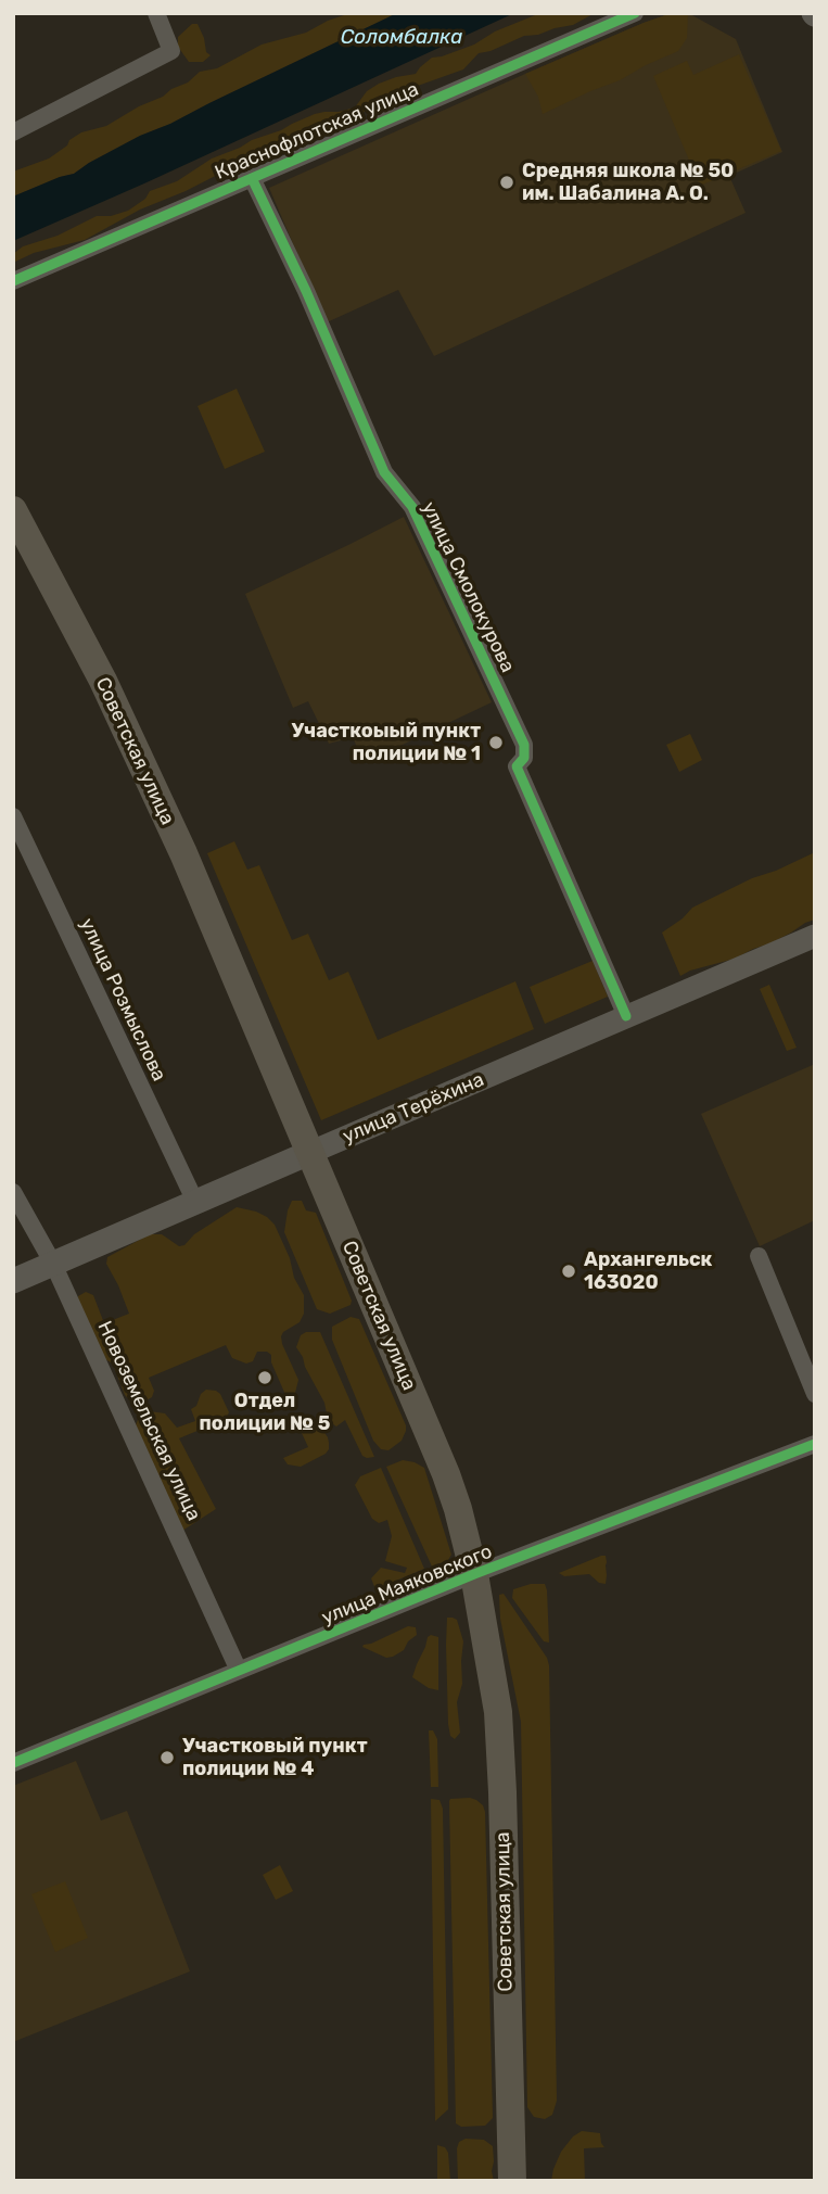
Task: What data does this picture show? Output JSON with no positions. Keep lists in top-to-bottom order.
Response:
{
  "streets": {
    "main road": ["Советская улица", "улица Терёхина"],
    "street": [
      "Краснофлотская улица",
      "улица Смолокурова",
      "улица Розмыслова",
      "Новоземельская улица",
      "улица Маяковского"
    ]
  },
  "crossings": [
    ["Краснофлотская улица", "улица Смолокурова"],
    ["улица Смолокурова", "улица Терёхина"],
    ["Советская улица", "улица Терёхина"],
    ["Советская улица", "улица Маяковского"],
    ["улица Розмыслова", "улица Терёхина"],
    ["улица Терёхина", "Новоземельская улица"],
    ["Новоземельская улица", "улица Маяковского"]
  ],
  "water": ["Соломбалка"],
  "places": [
    "Средняя школа № 50 им. Шабалина А. О.",
    "Участкоыый пункт полиции № 1",
    "Архангельск 163020",
    "Отдел полиции № 5",
    "Участковый пункт полиции № 4"
  ]
}
